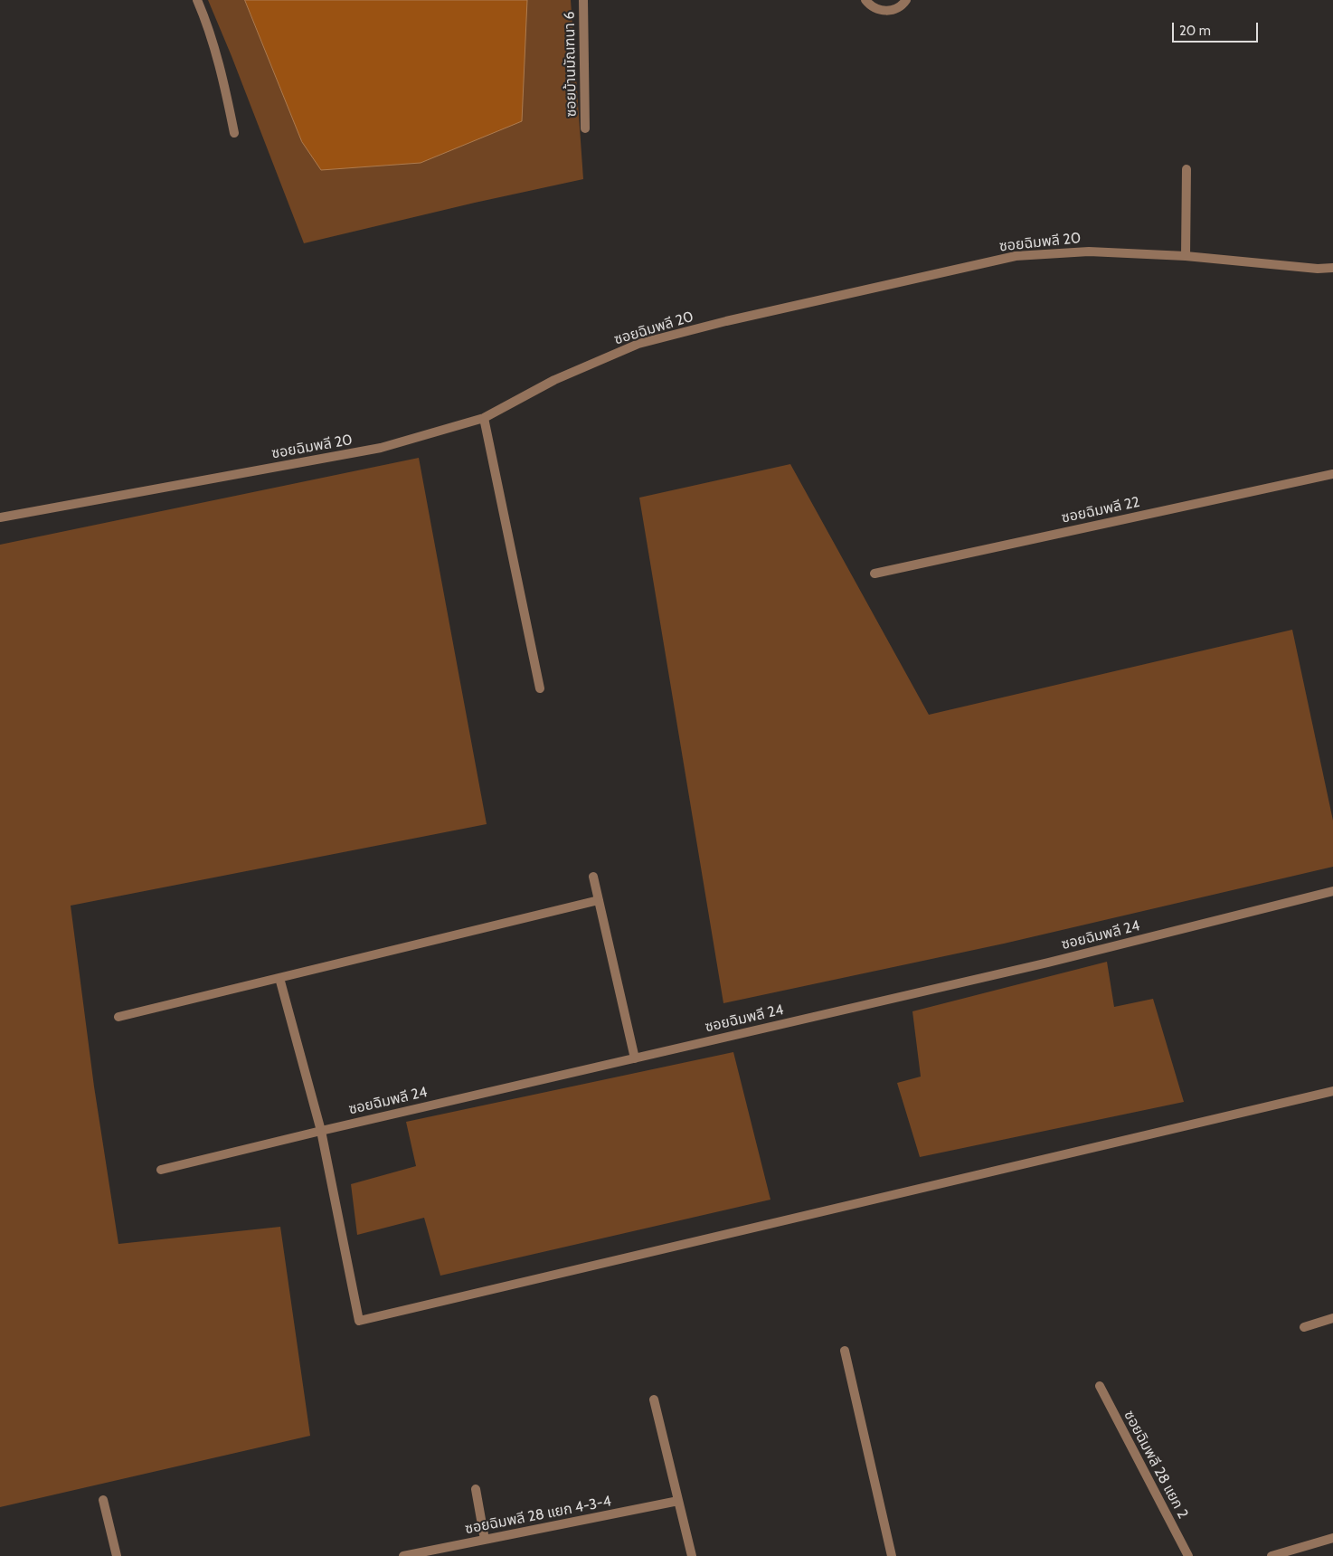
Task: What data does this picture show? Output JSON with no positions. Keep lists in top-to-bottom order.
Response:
{
  "streets": {
    "street": [
      "ซอยบ้านมัณฑนา 6",
      "ซอยฉิมพลี 20",
      "ซอยฉิมพลี 22",
      "ซอยฉิมพลี 24",
      "ซอยฉิมพลี 28 แยก 2",
      "ซอยฉิมพลี 28 แยก 4-3-4"
    ]
  },
  "scale_bar": "20 m"
}
